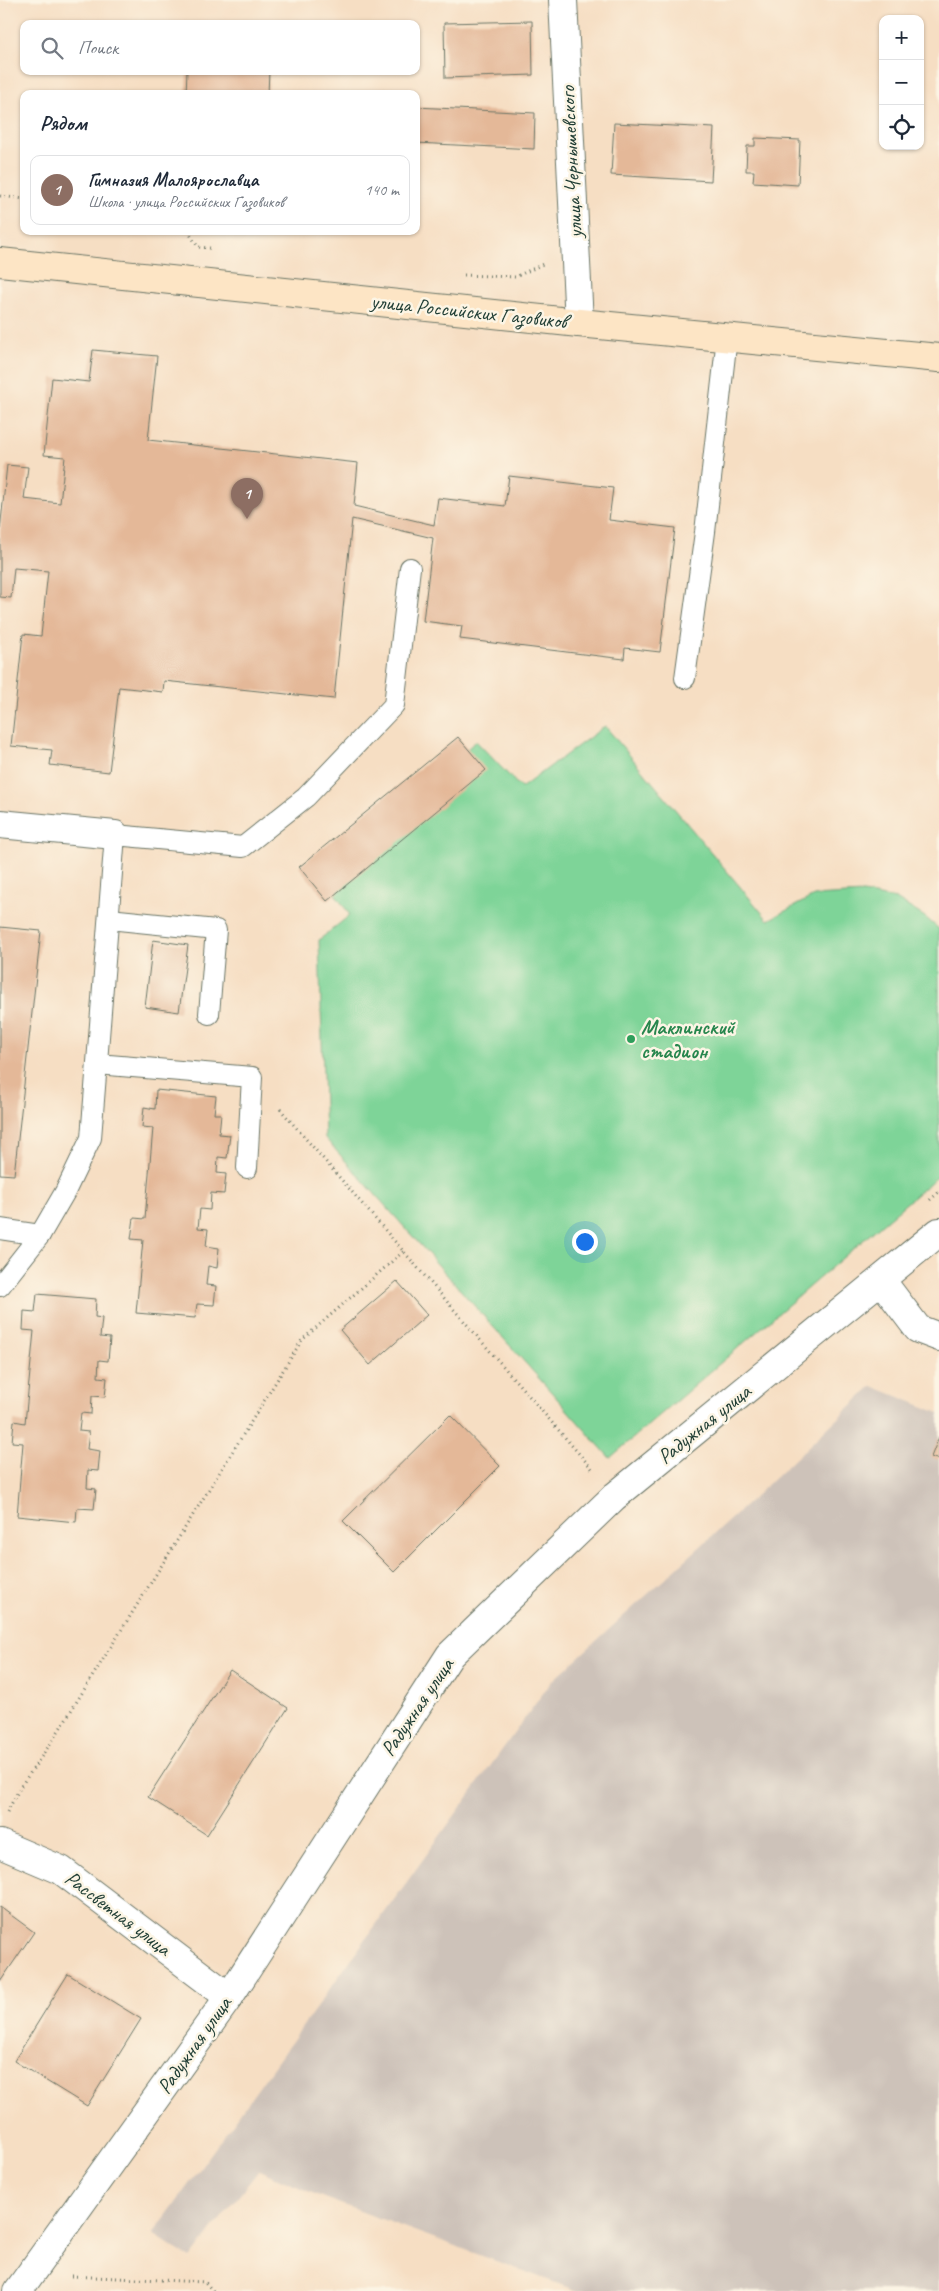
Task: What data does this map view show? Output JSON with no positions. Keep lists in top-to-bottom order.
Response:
{
  "streets": {
    "main road": ["улица Российских Газовиков"],
    "street": ["улица Чернышевского", "Радужная улица", "Рассветная улица"]
  },
  "crossings": [
    ["улица Чернышевского", "улица Российских Газовиков"],
    ["Радужная улица", "Рассветная улица"]
  ],
  "places": ["Маклинский стадион"],
  "page": {
    "map_buttons": ["+", "−"],
    "search": "Поиск",
    "heading": "Рядом",
    "list": [
      {
        "mark": "1",
        "name": "Гимназия Малоярославца",
        "note": "Школа · улица Российских Газовиков",
        "value": "140 m"
      }
    ],
    "pins": "1"
  }
}
